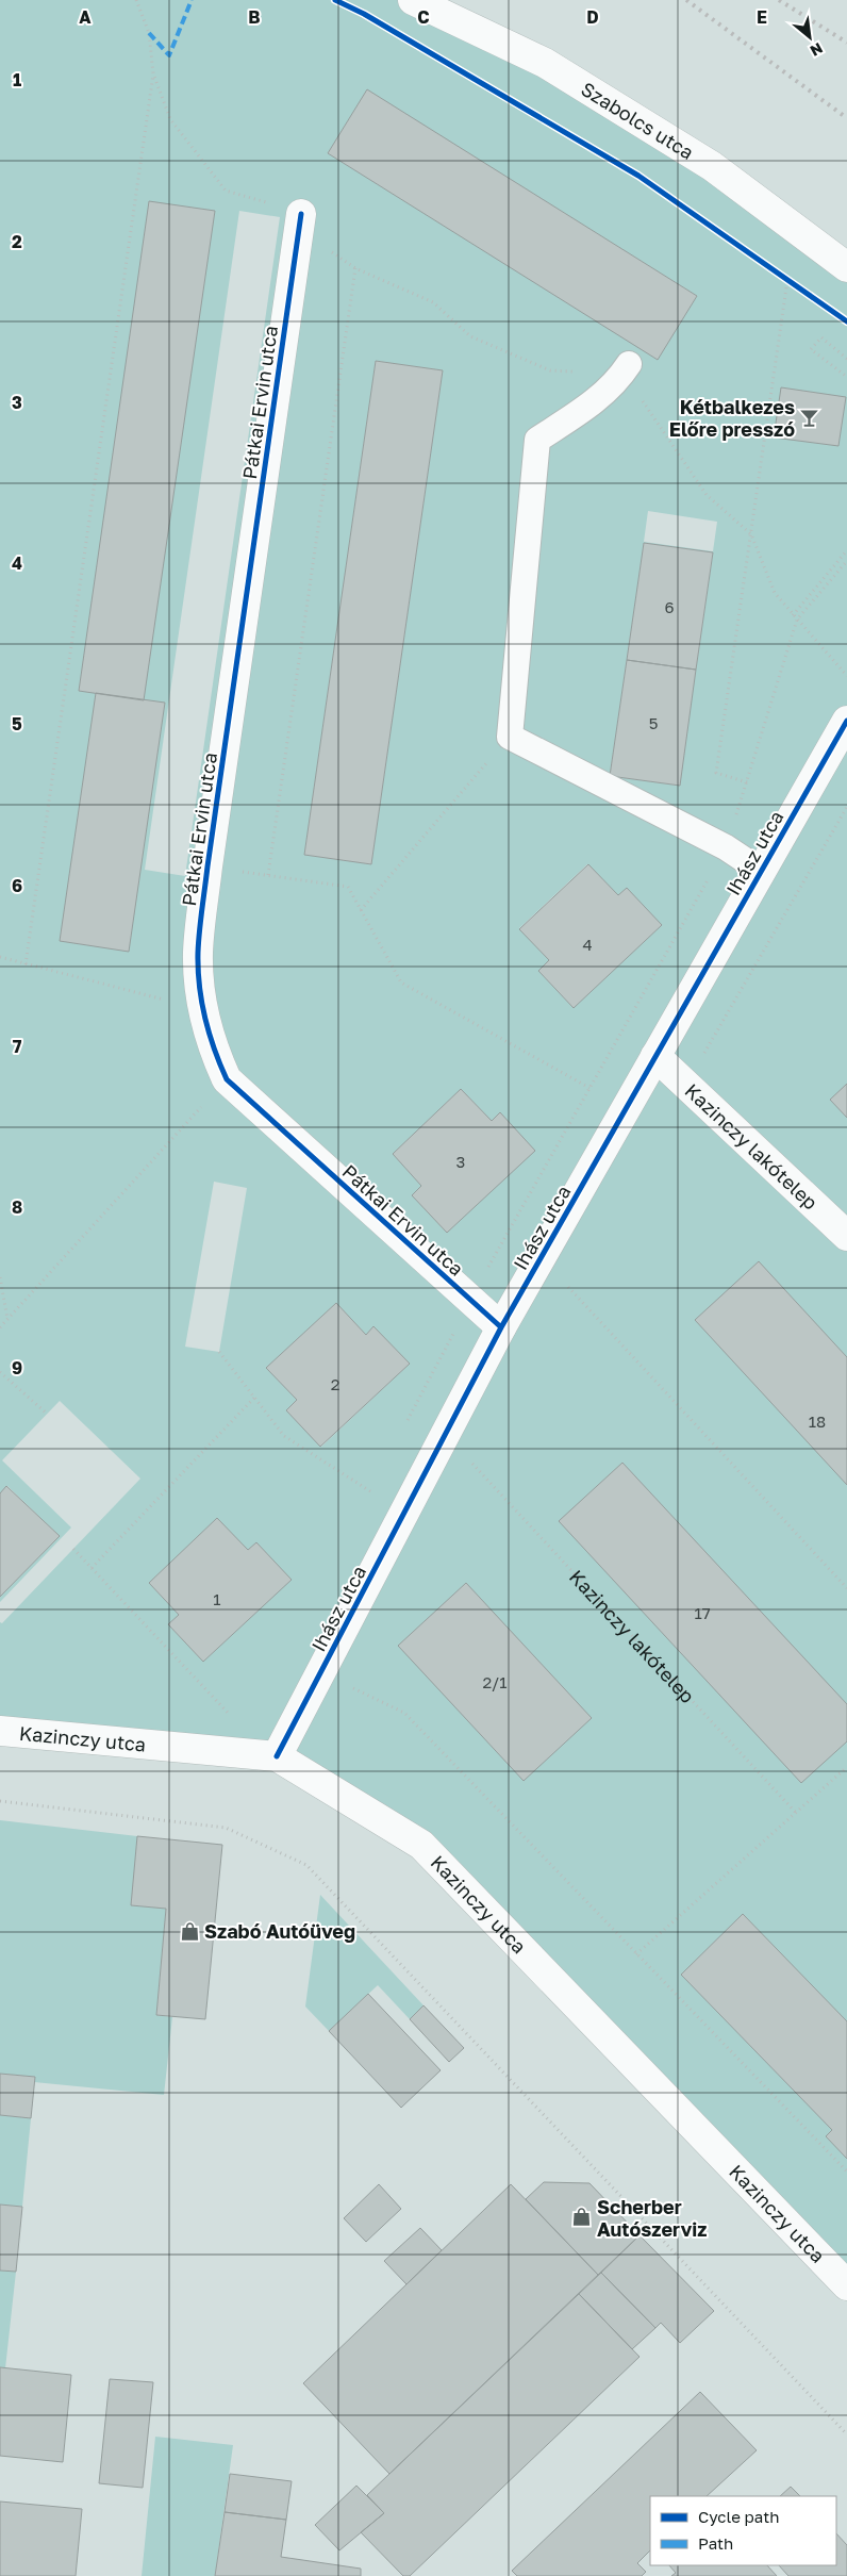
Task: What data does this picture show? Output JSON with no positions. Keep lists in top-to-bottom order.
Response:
{
  "streets": {
    "street": [
      "Szabolcs utca",
      "Pátkai Ervin utca",
      "Ihász utca",
      "Kazinczy lakótelep",
      "Kazinczy utca"
    ]
  },
  "crossings": [
    ["Pátkai Ervin utca", "Ihász utca"],
    ["Ihász utca", "Kazinczy lakótelep"],
    ["Ihász utca", "Kazinczy utca"]
  ],
  "places": {
    "bar": ["Kétbalkezes Előre presszó"],
    "shop": ["Szabó Autóüveg", "Scherber Autószerviz"]
  },
  "house_numbers": [
    "6",
    "5",
    "4",
    "3",
    "2",
    "18",
    "1",
    "17",
    "2/1"
  ],
  "legend": ["Cycle path", "Path"],
  "north": "bottom right",
  "grid": {
    "columns": [
      "A",
      "B",
      "C",
      "D",
      "E"
    ],
    "rows": [
      "1",
      "2",
      "3",
      "4",
      "5",
      "6",
      "7",
      "8",
      "9"
    ]
  }
}
